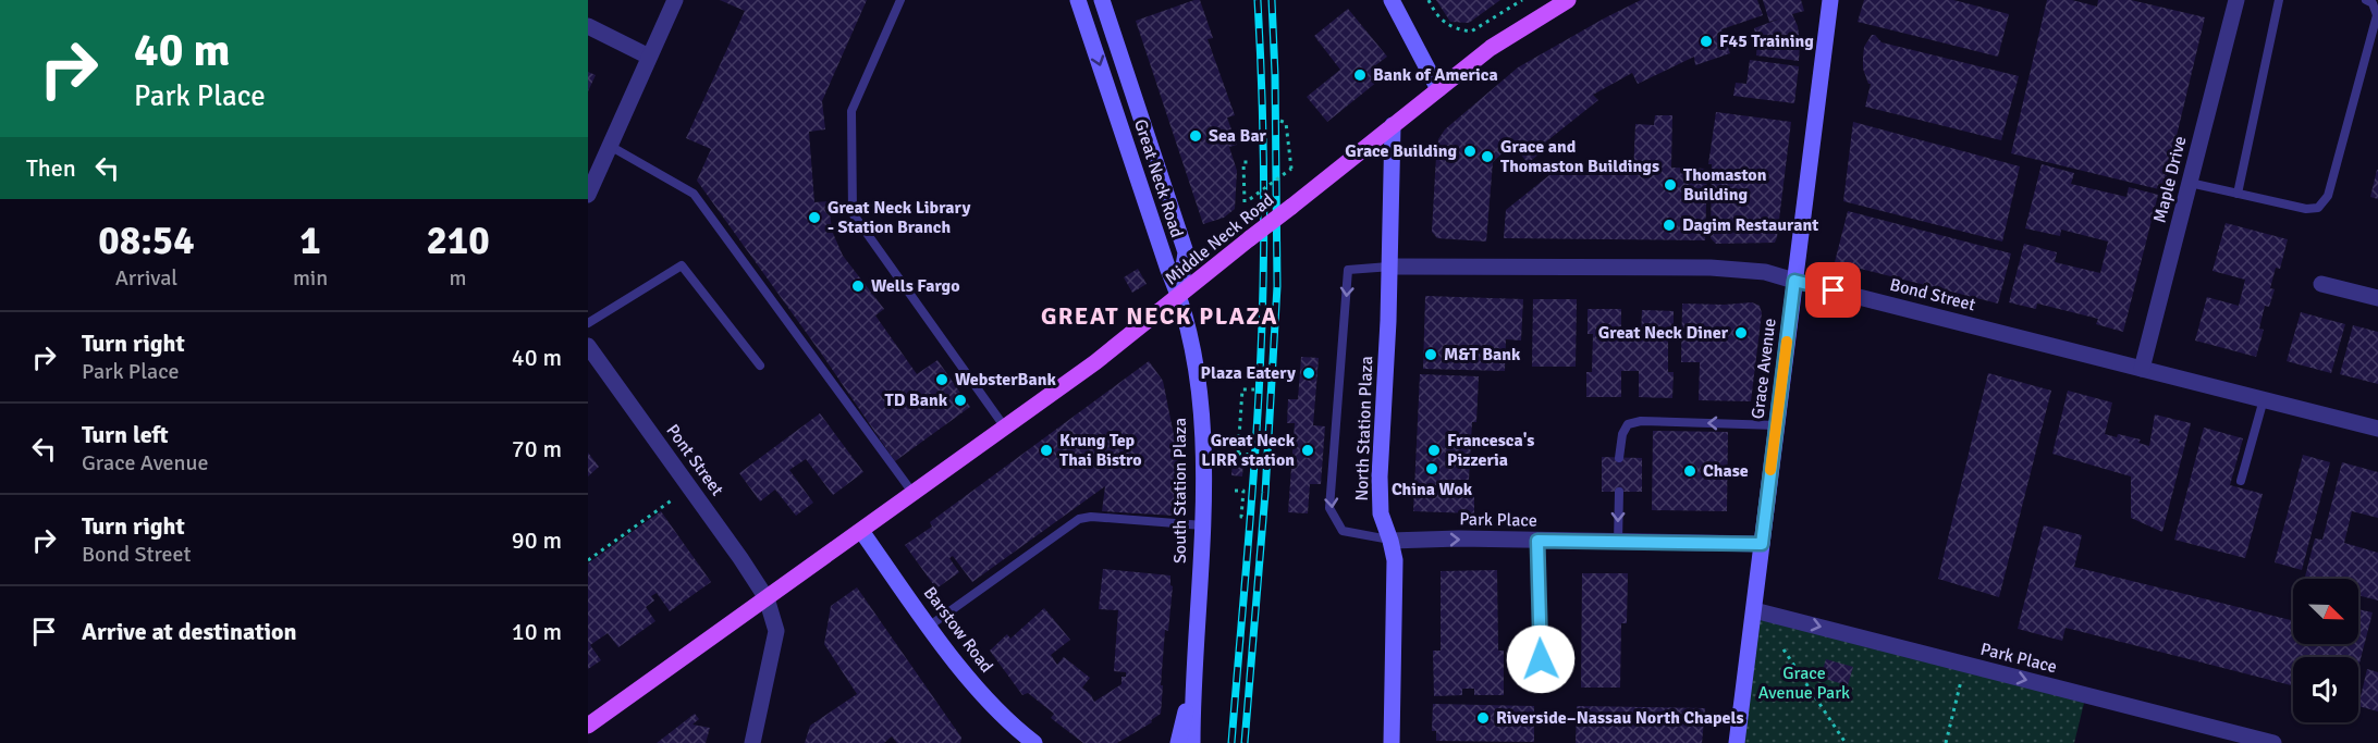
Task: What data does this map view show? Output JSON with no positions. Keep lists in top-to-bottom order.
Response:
{
  "streets": {
    "main road": ["Middle Neck Road"],
    "street": [
      "Great Neck Road",
      "Maple Drive",
      "Bond Street",
      "Grace Avenue",
      "North Station Plaza",
      "Pont Street",
      "South Station Plaza",
      "Park Place",
      "Barstow Road"
    ]
  },
  "crossings": [
    ["Great Neck Road", "Middle Neck Road"],
    ["Great Neck Road", "South Station Plaza"],
    ["Maple Drive", "Bond Street"],
    ["Middle Neck Road", "North Station Plaza"],
    ["Middle Neck Road", "Pont Street"],
    ["Middle Neck Road", "South Station Plaza"],
    ["Middle Neck Road", "Barstow Road"],
    ["Bond Street", "Grace Avenue"],
    ["Bond Street", "North Station Plaza"],
    ["Grace Avenue", "Park Place"],
    ["North Station Plaza", "Park Place"]
  ],
  "one_way": ["Park Place"],
  "districts": ["GREAT NECK PLAZA"],
  "parks": ["Grace Avenue Park"],
  "places": [
    "F45 Training",
    "Bank of America",
    "Sea Bar",
    "Grace Building",
    "Grace and Thomaston Buildings",
    "Thomaston Building",
    "Great Neck Library - Station Branch",
    "Dagim Restaurant",
    "Wells Fargo",
    "Great Neck Diner",
    "M&T Bank",
    "Plaza Eatery",
    "WebsterBank",
    "TD Bank",
    "Krung Tep Thai Bistro",
    "Great Neck LIRR station",
    "Francesca's Pizzeria",
    "China Wok",
    "Chase",
    "Riverside–Nassau North Chapels"
  ],
  "north": "bottom right",
  "page": {
    "turn": ["40 m", "Park Place"],
    "then": "Then",
    "eta": [
      "08:54",
      "Arrival",
      "1",
      "min",
      "210",
      "m"
    ],
    "list": [
      {
        "name": "Turn right",
        "note": "Park Place",
        "value": "40 m"
      },
      {
        "name": "Turn left",
        "note": "Grace Avenue",
        "value": "70 m"
      },
      {
        "name": "Turn right",
        "note": "Bond Street",
        "value": "90 m"
      },
      {
        "name": "Arrive at destination",
        "value": "10 m"
      }
    ]
  }
}
